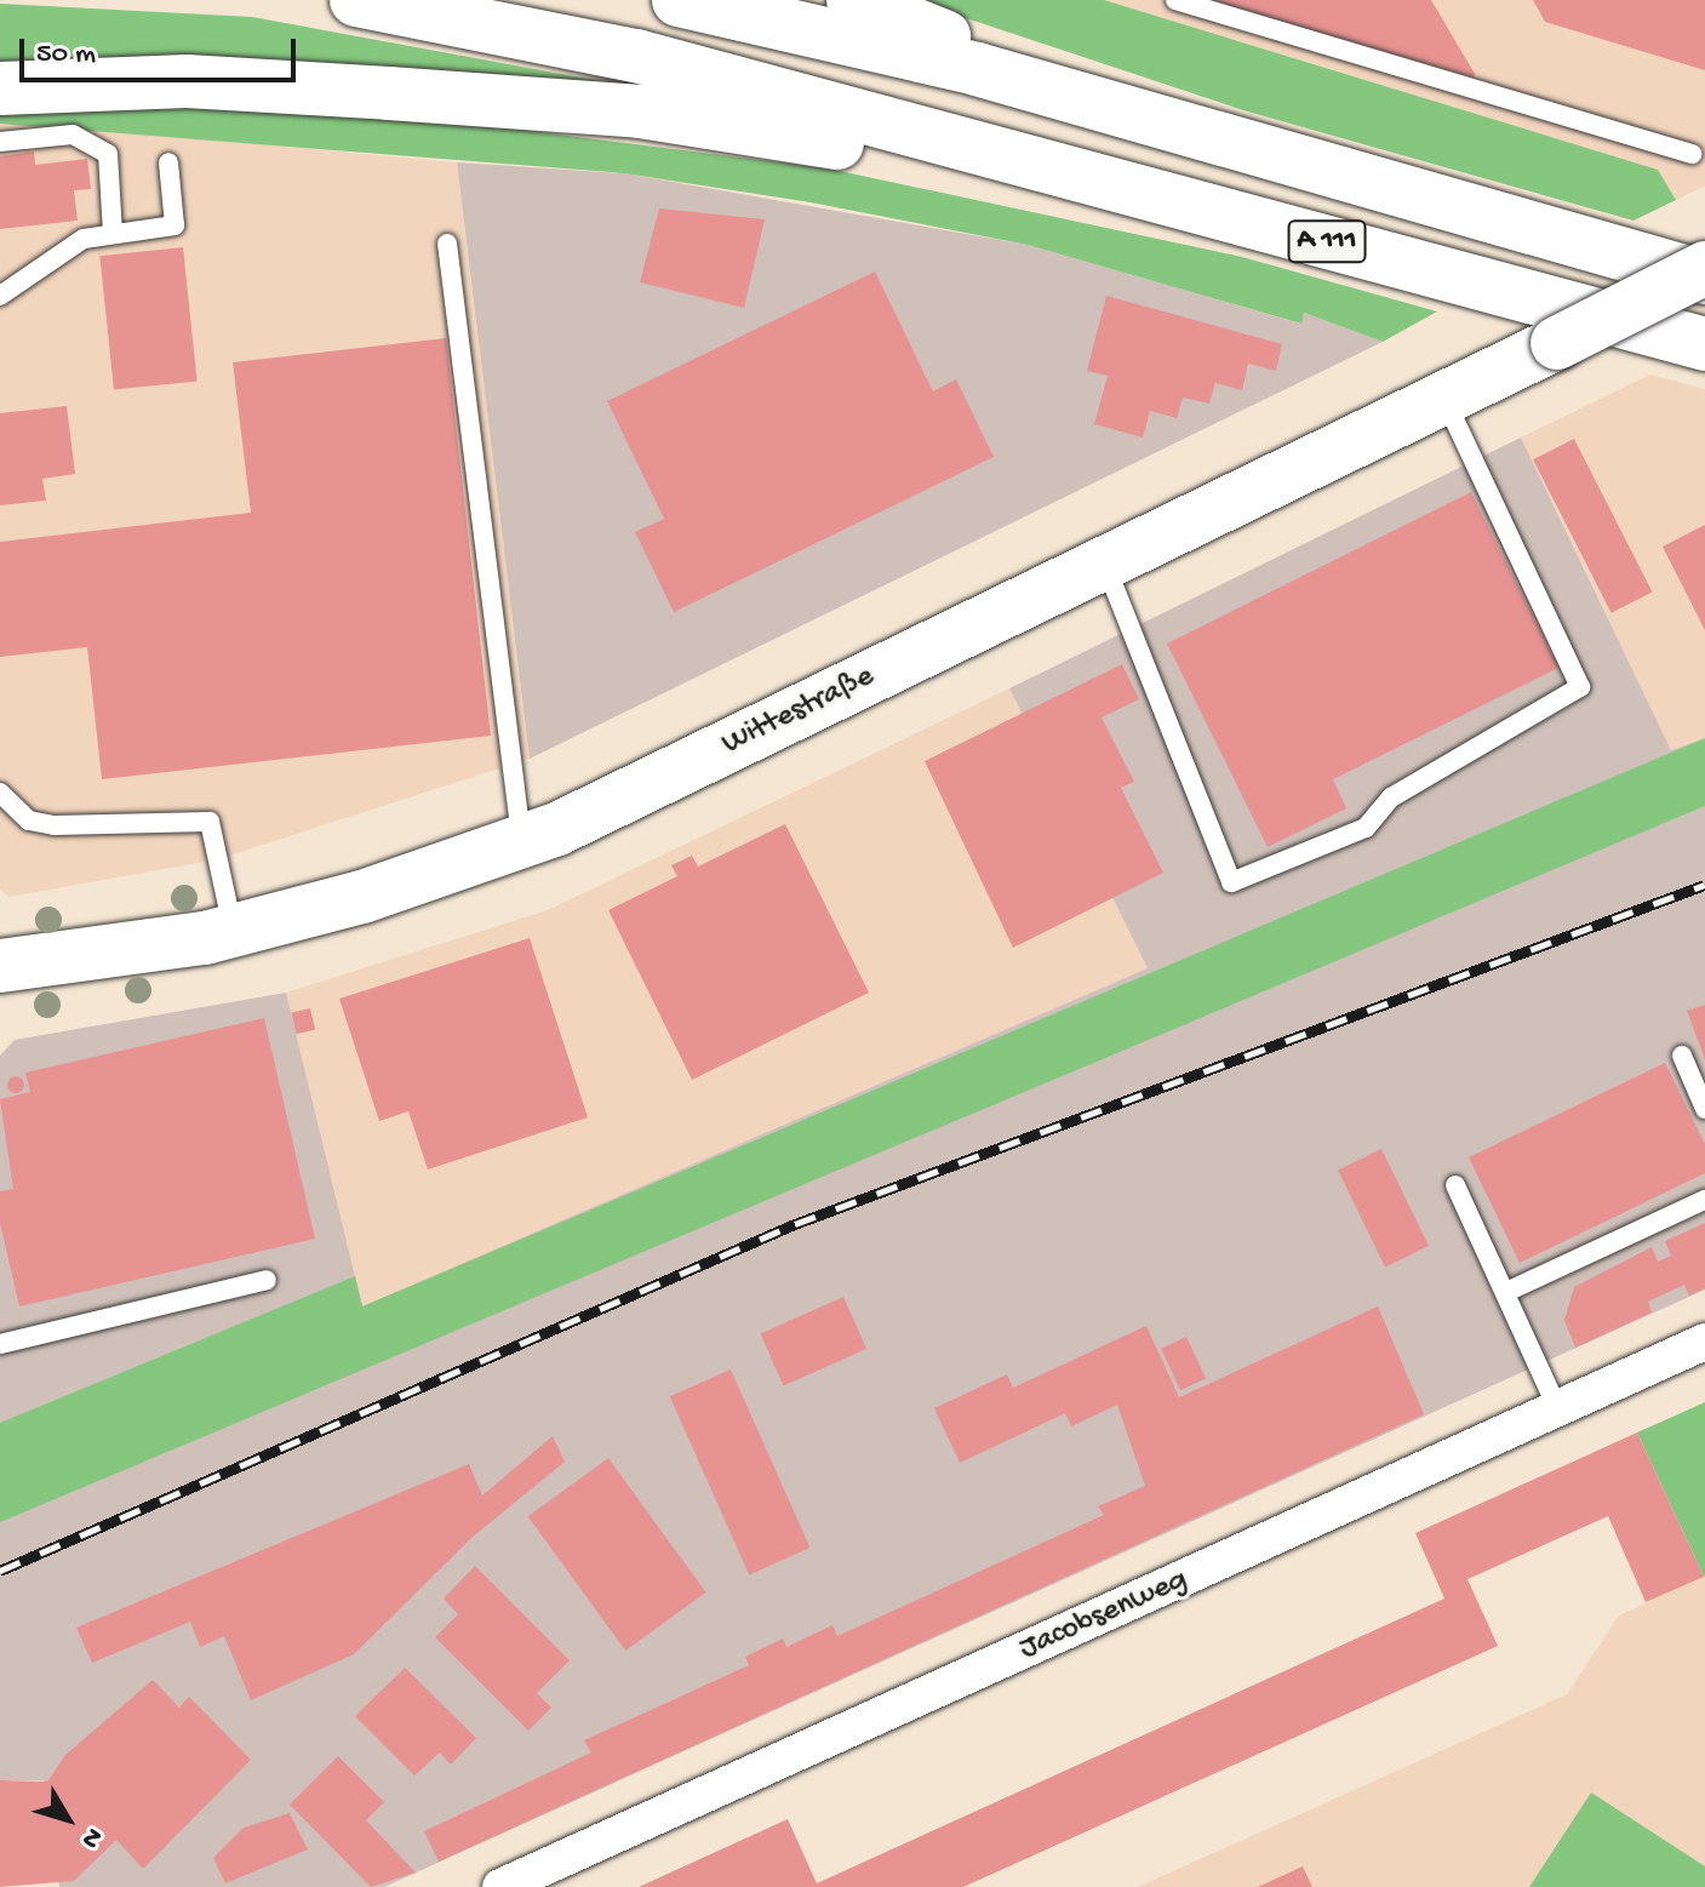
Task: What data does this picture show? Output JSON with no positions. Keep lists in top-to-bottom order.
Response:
{
  "streets": {
    "main road": ["A 111", "Wittestraße"],
    "street": ["Jacobsenweg"]
  },
  "scale_bar": "50 m",
  "north": "bottom right"
}
